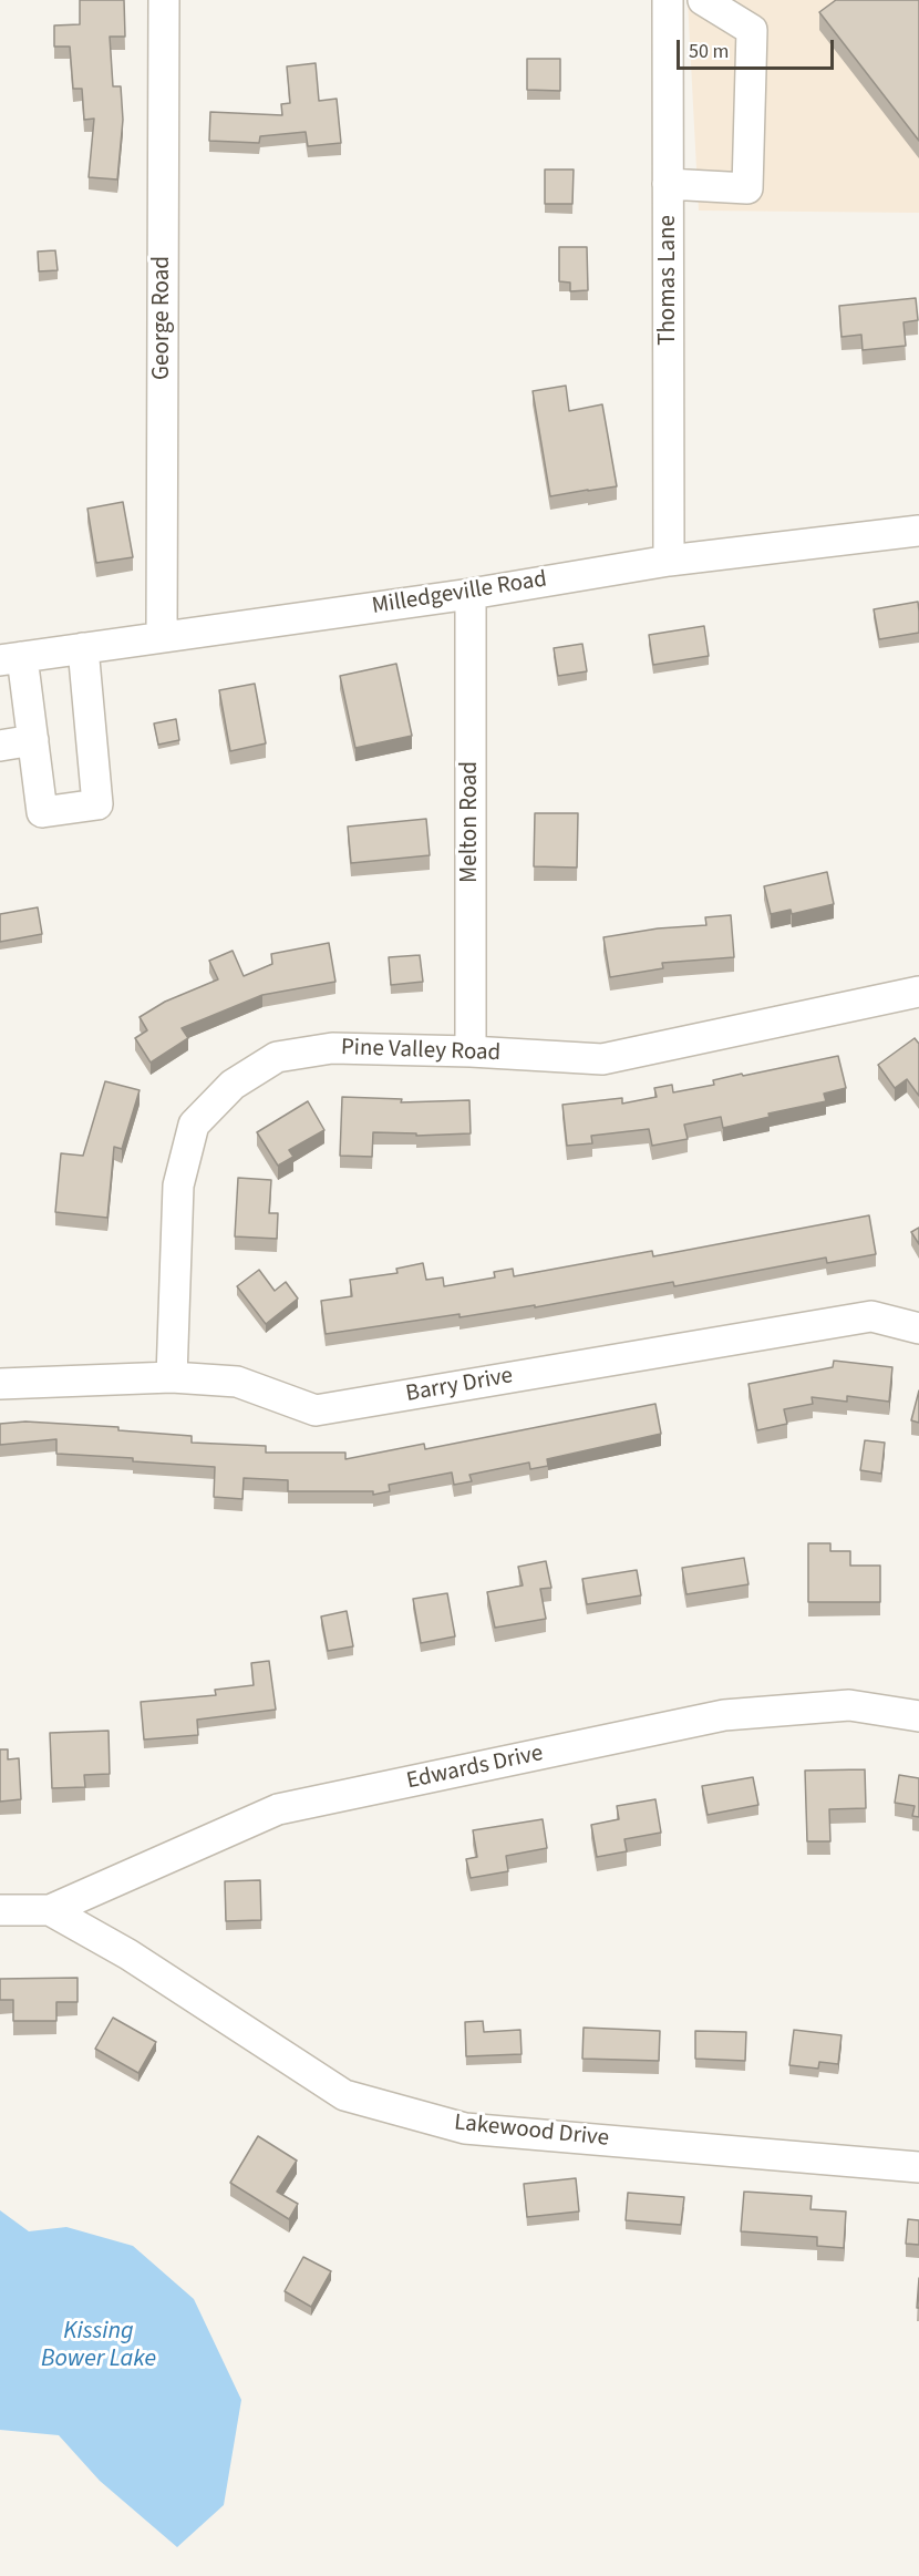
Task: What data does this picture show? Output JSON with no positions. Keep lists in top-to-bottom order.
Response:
{
  "streets": {
    "street": [
      "Thomas Lane",
      "George Road",
      "Milledgeville Road",
      "Melton Road",
      "Pine Valley Road",
      "Barry Drive",
      "Edwards Drive",
      "Lakewood Drive"
    ]
  },
  "crossings": [
    ["Thomas Lane", "Milledgeville Road"],
    ["George Road", "Milledgeville Road"],
    ["Milledgeville Road", "Melton Road"],
    ["Melton Road", "Pine Valley Road"],
    ["Pine Valley Road", "Barry Drive"],
    ["Edwards Drive", "Lakewood Drive"]
  ],
  "water": ["Kissing Bower Lake"],
  "scale_bar": "50 m"
}
